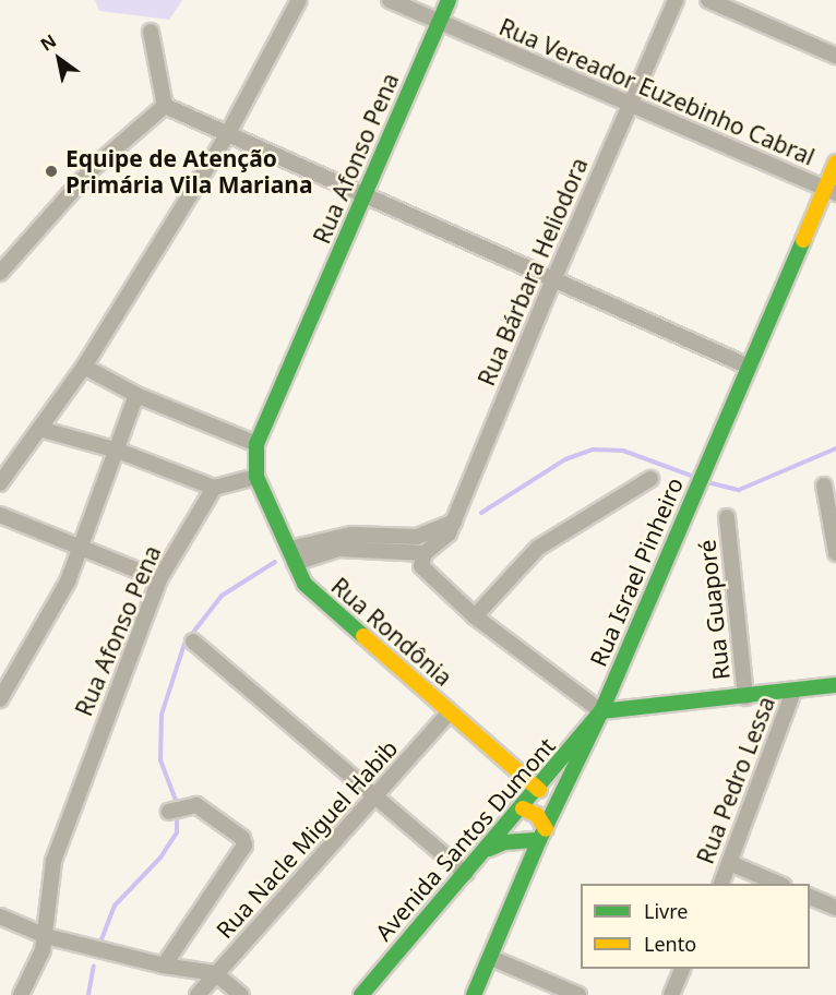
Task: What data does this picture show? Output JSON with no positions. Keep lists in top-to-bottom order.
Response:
{
  "streets": {
    "main road": [
      "Rua Afonso Pena",
      "Rua Israel Pinheiro",
      "Rua Rondônia",
      "Avenida Santos Dumont"
    ],
    "street": [
      "Rua Vereador Euzebinho Cabral",
      "Rua Bárbara Heliodora",
      "Rua Guaporé",
      "Rua Pedro Lessa",
      "Rua Nacle Miguel Habib"
    ]
  },
  "crossings": [
    ["Rua Vereador Euzebinho Cabral", "Rua Afonso Pena"],
    ["Rua Vereador Euzebinho Cabral", "Rua Bárbara Heliodora"],
    ["Rua Vereador Euzebinho Cabral", "Rua Israel Pinheiro"],
    ["Rua Afonso Pena", "Rua Rondônia"],
    ["Rua Israel Pinheiro", "Avenida Santos Dumont"],
    ["Rua Rondônia", "Rua Nacle Miguel Habib"],
    ["Rua Rondônia", "Avenida Santos Dumont"]
  ],
  "places": ["Equipe de Atenção Primária Vila Mariana"],
  "legend": ["Livre", "Lento"],
  "north": "top left"
}
